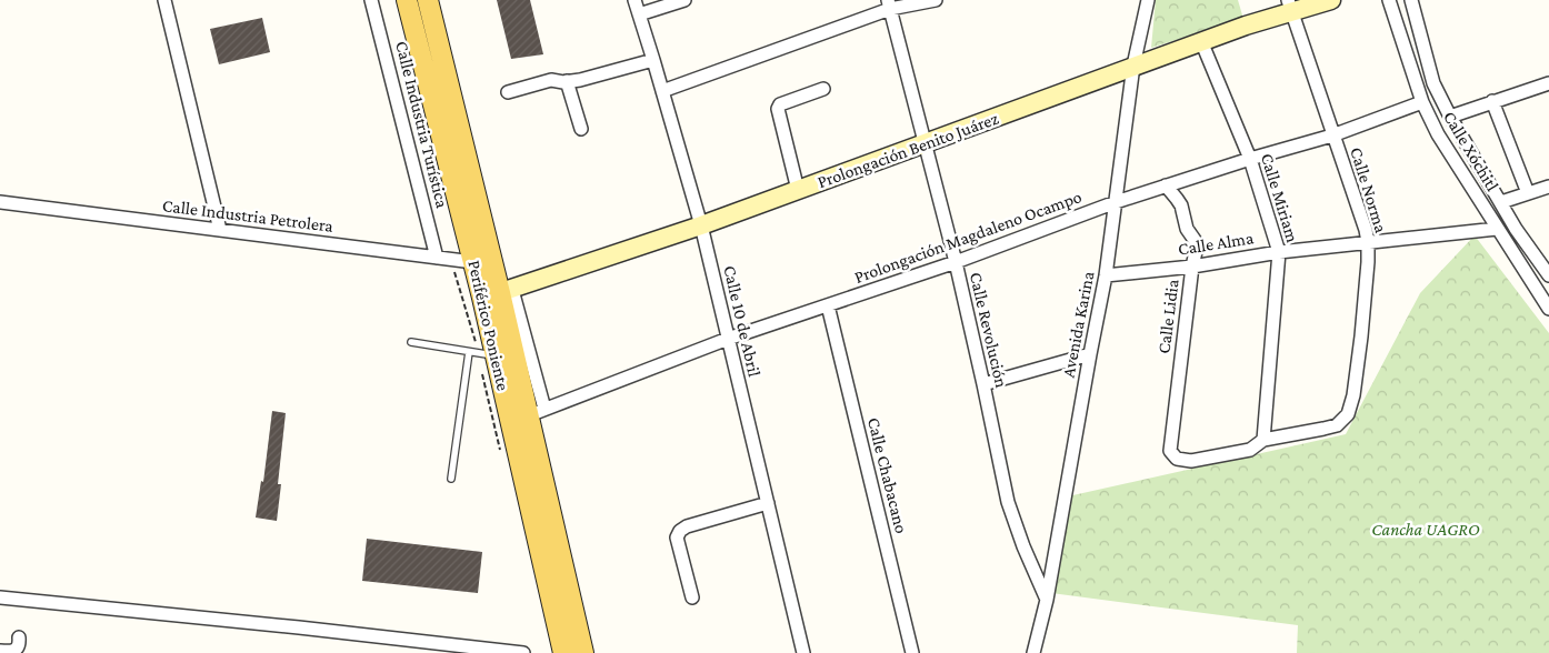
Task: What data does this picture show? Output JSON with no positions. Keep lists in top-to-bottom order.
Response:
{
  "streets": {
    "main road": ["Periférico Poniente"],
    "street": [
      "Calle Industria Turística",
      "Prolongación Benito Juárez",
      "Calle Xóchitl",
      "Calle Norma",
      "Calle Miriam",
      "Calle Industria Petrolera",
      "Prolongación Magdaleno Ocampo",
      "Calle Alma",
      "Calle Lidia",
      "Calle 10 de Abril",
      "Avenida Karina",
      "Calle Revolución",
      "Calle Chabacano"
    ]
  },
  "crossings": [
    ["Calle Industria Turística", "Calle Industria Petrolera"],
    ["Prolongación Benito Juárez", "Calle Norma"],
    ["Prolongación Benito Juárez", "Calle Miriam"],
    ["Prolongación Benito Juárez", "Calle 10 de Abril"],
    ["Prolongación Benito Juárez", "Avenida Karina"],
    ["Prolongación Benito Juárez", "Periférico Poniente"],
    ["Prolongación Benito Juárez", "Calle Revolución"],
    ["Calle Xóchitl", "Prolongación Magdaleno Ocampo"],
    ["Calle Xóchitl", "Calle Alma"],
    ["Calle Norma", "Calle Miriam"],
    ["Calle Norma", "Prolongación Magdaleno Ocampo"],
    ["Calle Norma", "Calle Alma"],
    ["Calle Norma", "Calle Lidia"],
    ["Calle Miriam", "Prolongación Magdaleno Ocampo"],
    ["Calle Miriam", "Calle Alma"],
    ["Calle Miriam", "Calle Lidia"],
    ["Calle Industria Petrolera", "Periférico Poniente"],
    ["Prolongación Magdaleno Ocampo", "Calle Lidia"],
    ["Prolongación Magdaleno Ocampo", "Calle 10 de Abril"],
    ["Prolongación Magdaleno Ocampo", "Avenida Karina"],
    ["Prolongación Magdaleno Ocampo", "Periférico Poniente"],
    ["Prolongación Magdaleno Ocampo", "Calle Revolución"],
    ["Prolongación Magdaleno Ocampo", "Calle Chabacano"],
    ["Calle Alma", "Calle Lidia"],
    ["Calle Alma", "Avenida Karina"],
    ["Avenida Karina", "Calle Revolución"]
  ],
  "parks": ["Cancha UAGRO"]
}
